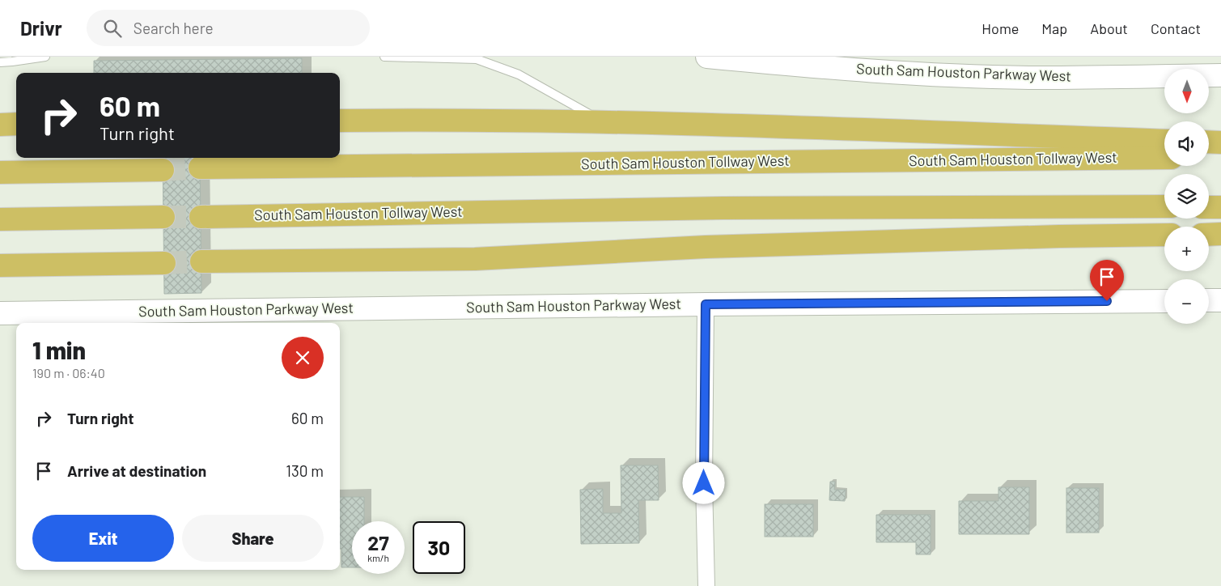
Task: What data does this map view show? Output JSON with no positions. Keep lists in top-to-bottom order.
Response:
{
  "streets": {
    "highway": ["South Sam Houston Tollway West"],
    "main road": ["South Sam Houston Parkway West"]
  },
  "north": "bottom",
  "page": {
    "header": "Drivr",
    "search": "Search here",
    "nav": [
      "Home",
      "Map",
      "About",
      "Contact"
    ],
    "map_buttons": ["+", "−"],
    "turn": ["60 m", "Turn right"],
    "heading": ["1 min", "190 m · 06:40"],
    "list": [
      {
        "name": "Turn right",
        "value": "60 m"
      },
      {
        "name": "Arrive at destination",
        "value": "130 m"
      }
    ],
    "buttons": ["Exit", "Share"],
    "speed": "27 km/h",
    "limit": "30"
  }
}
